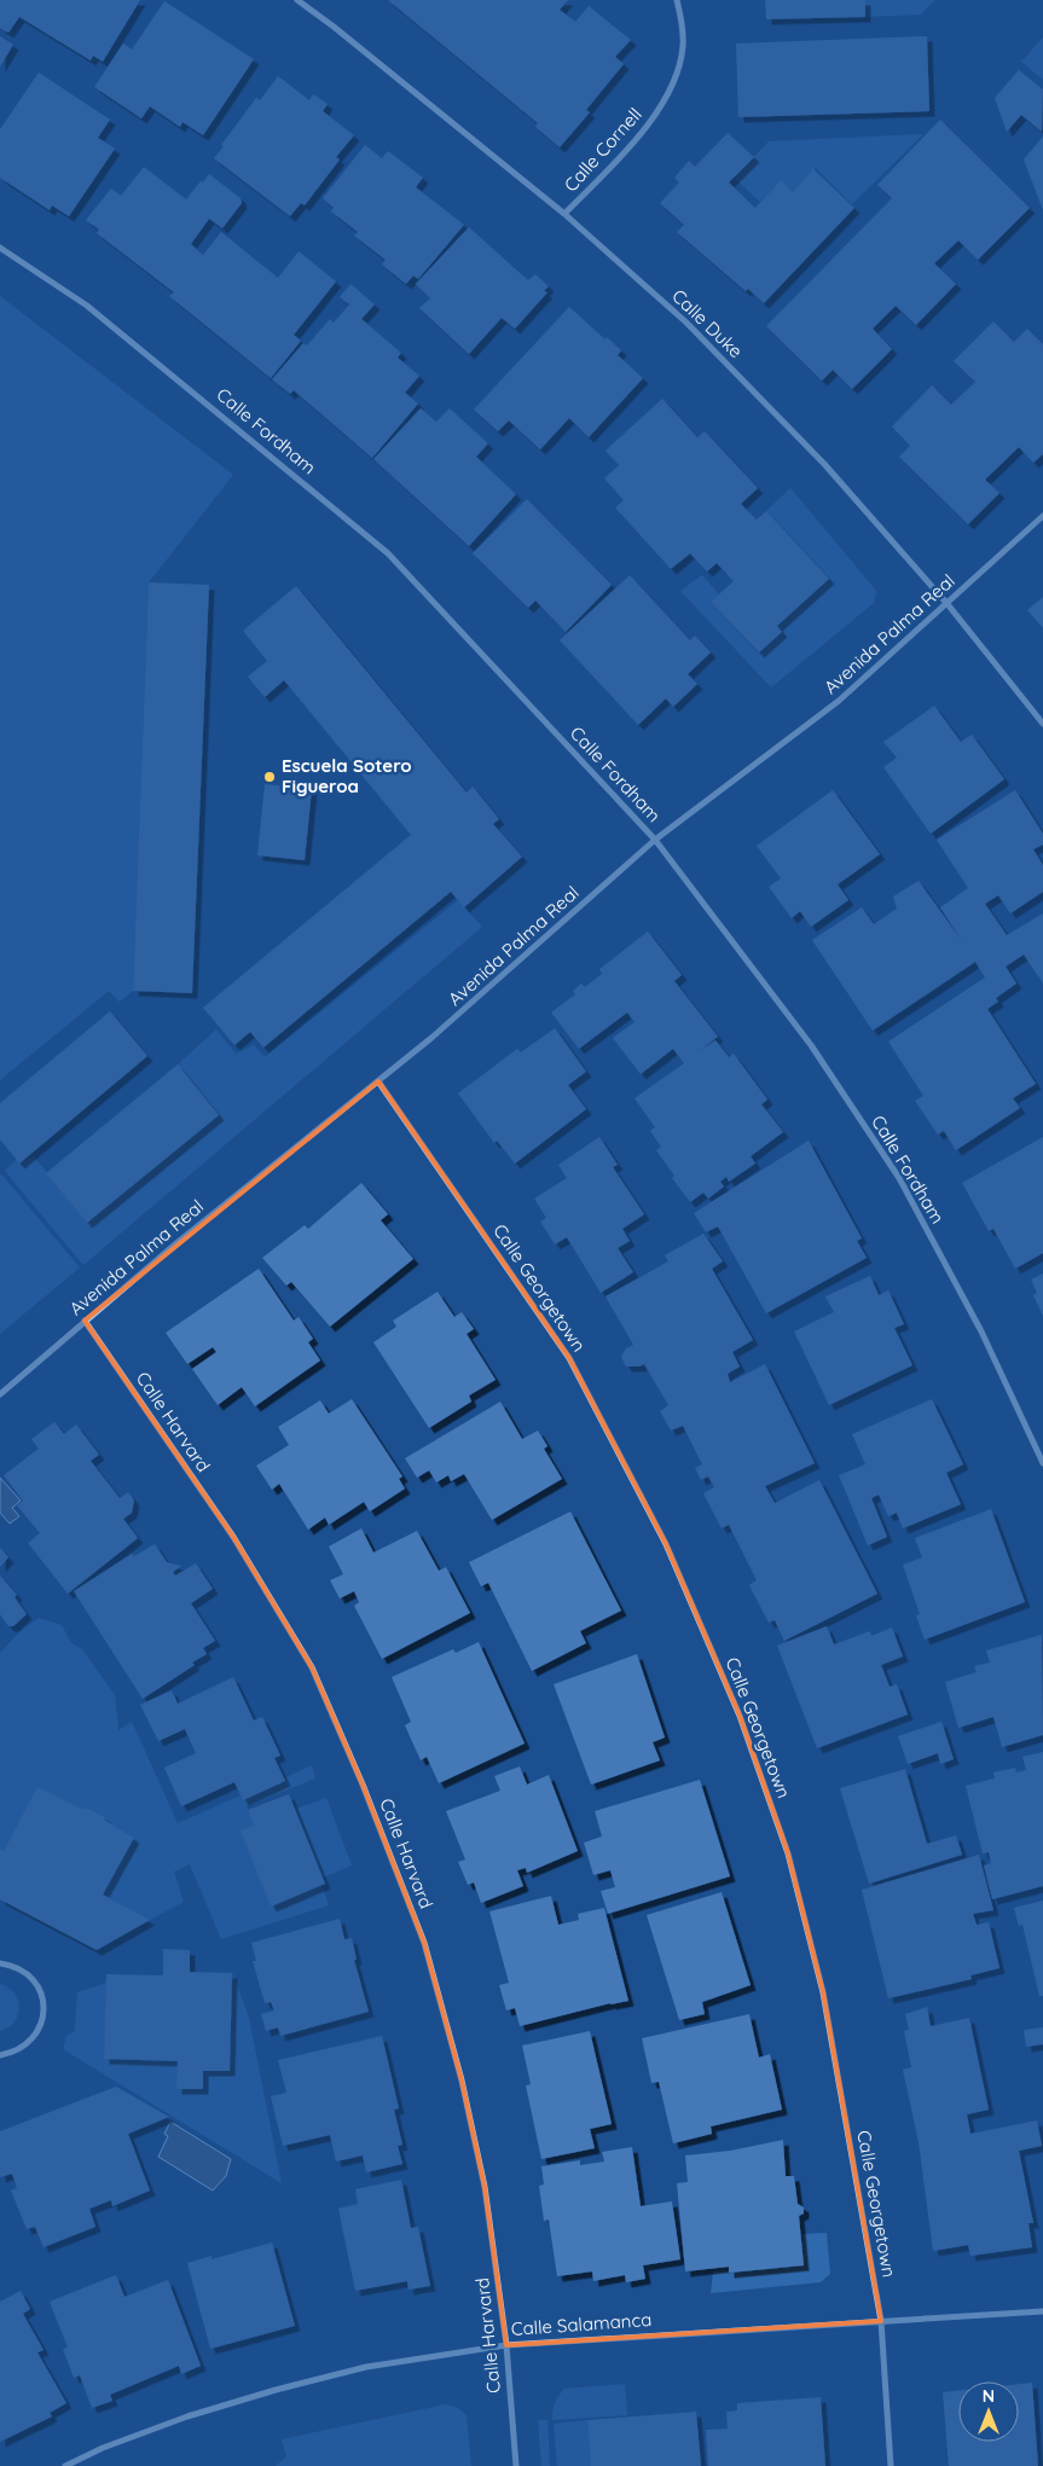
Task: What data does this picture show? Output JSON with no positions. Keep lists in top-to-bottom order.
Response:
{
  "streets": {
    "street": [
      "Calle Cornell",
      "Calle Duke",
      "Calle Fordham",
      "Avenida Palma Real",
      "Calle Georgetown",
      "Calle Harvard",
      "Calle Salamanca"
    ]
  },
  "crossings": [
    ["Calle Cornell", "Calle Duke"],
    ["Calle Duke", "Avenida Palma Real"],
    ["Calle Fordham", "Avenida Palma Real"],
    ["Avenida Palma Real", "Calle Georgetown"],
    ["Avenida Palma Real", "Calle Harvard"],
    ["Calle Georgetown", "Calle Salamanca"],
    ["Calle Harvard", "Calle Salamanca"]
  ],
  "places": ["Escuela Sotero Figueroa"],
  "north": "top"
}
